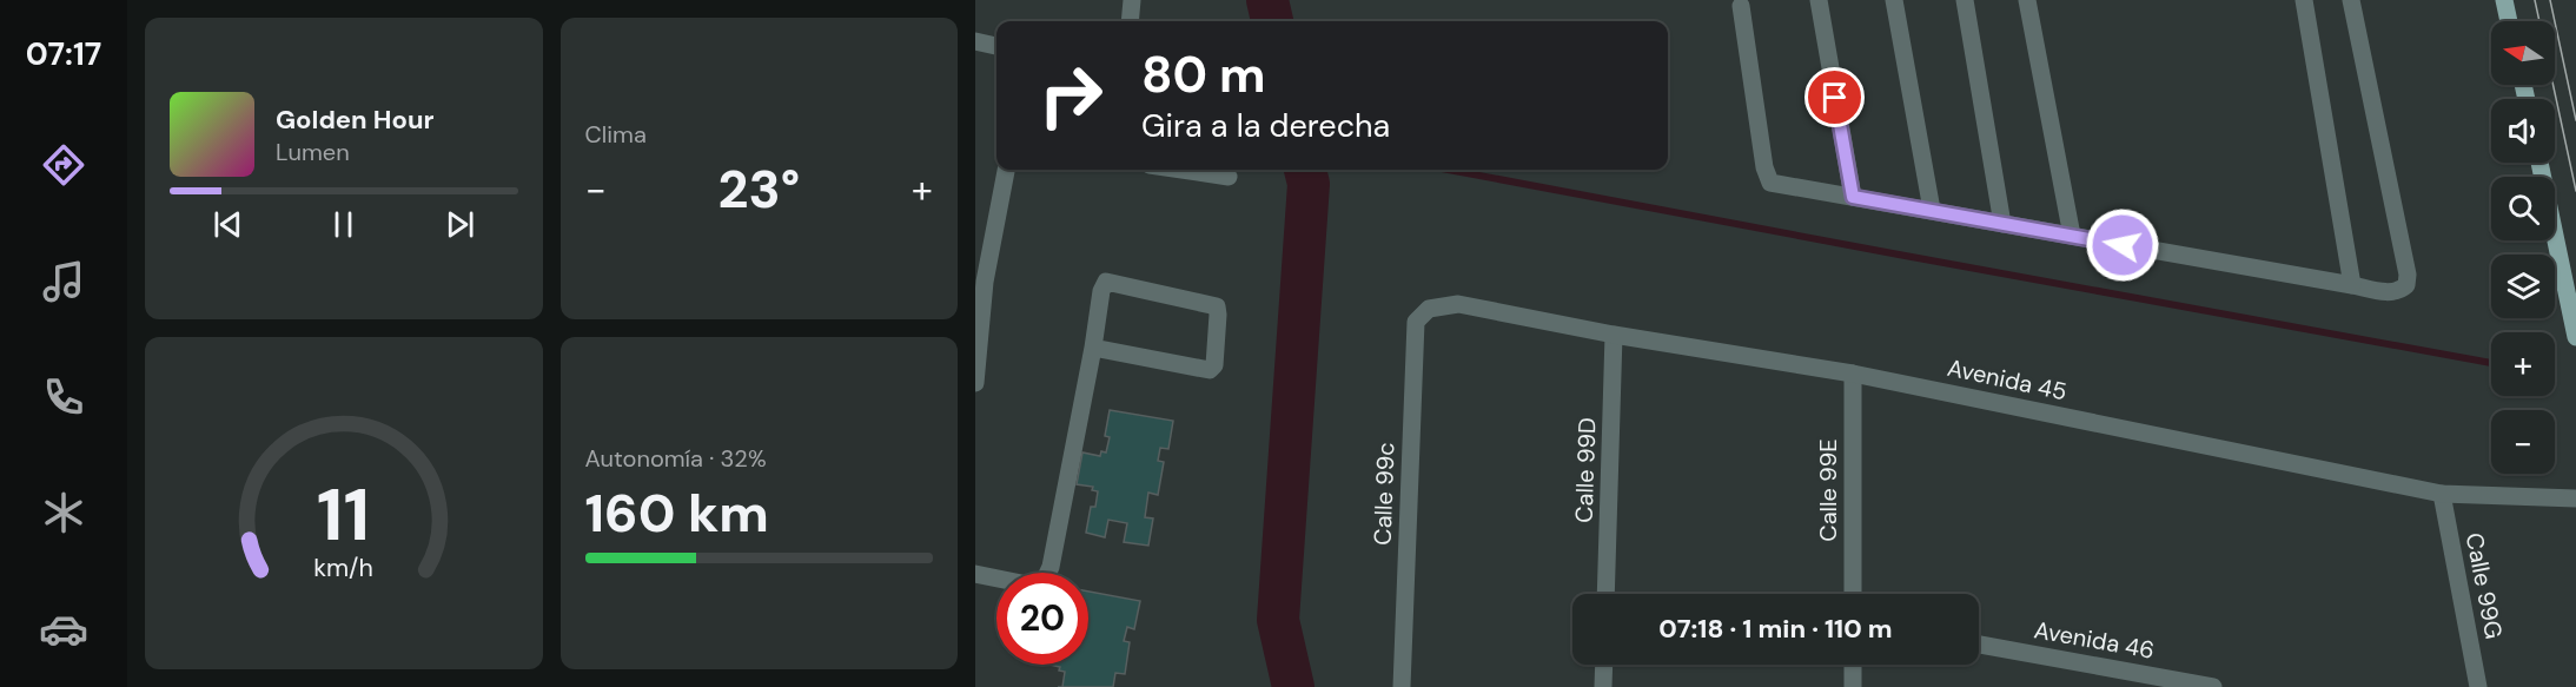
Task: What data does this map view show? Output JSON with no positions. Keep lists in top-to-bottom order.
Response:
{
  "streets": {
    "street": [
      "Avenida 45",
      "Calle 99D",
      "Calle 99E",
      "Calle 99c",
      "Calle 99G",
      "Avenida 46"
    ]
  },
  "crossings": [
    ["Avenida 45", "Calle 99D"],
    ["Avenida 45", "Calle 99E"],
    ["Avenida 45", "Calle 99c"],
    ["Avenida 45", "Calle 99G"]
  ],
  "north": "left",
  "page": {
    "tabs": "07:17",
    "tile": [
      "Clima",
      ["Autonomía · 32%", "160 km"]
    ],
    "map_buttons": ["+", "−"],
    "turn": ["80 m", "Gira a la derecha"],
    "song": ["Golden Hour", "Lumen"],
    "heat": ["−", "23°", "+"],
    "limit": "20",
    "trip": "07:18 · 1 min · 110 m",
    "gauge": ["11", "km/h"]
  }
}
